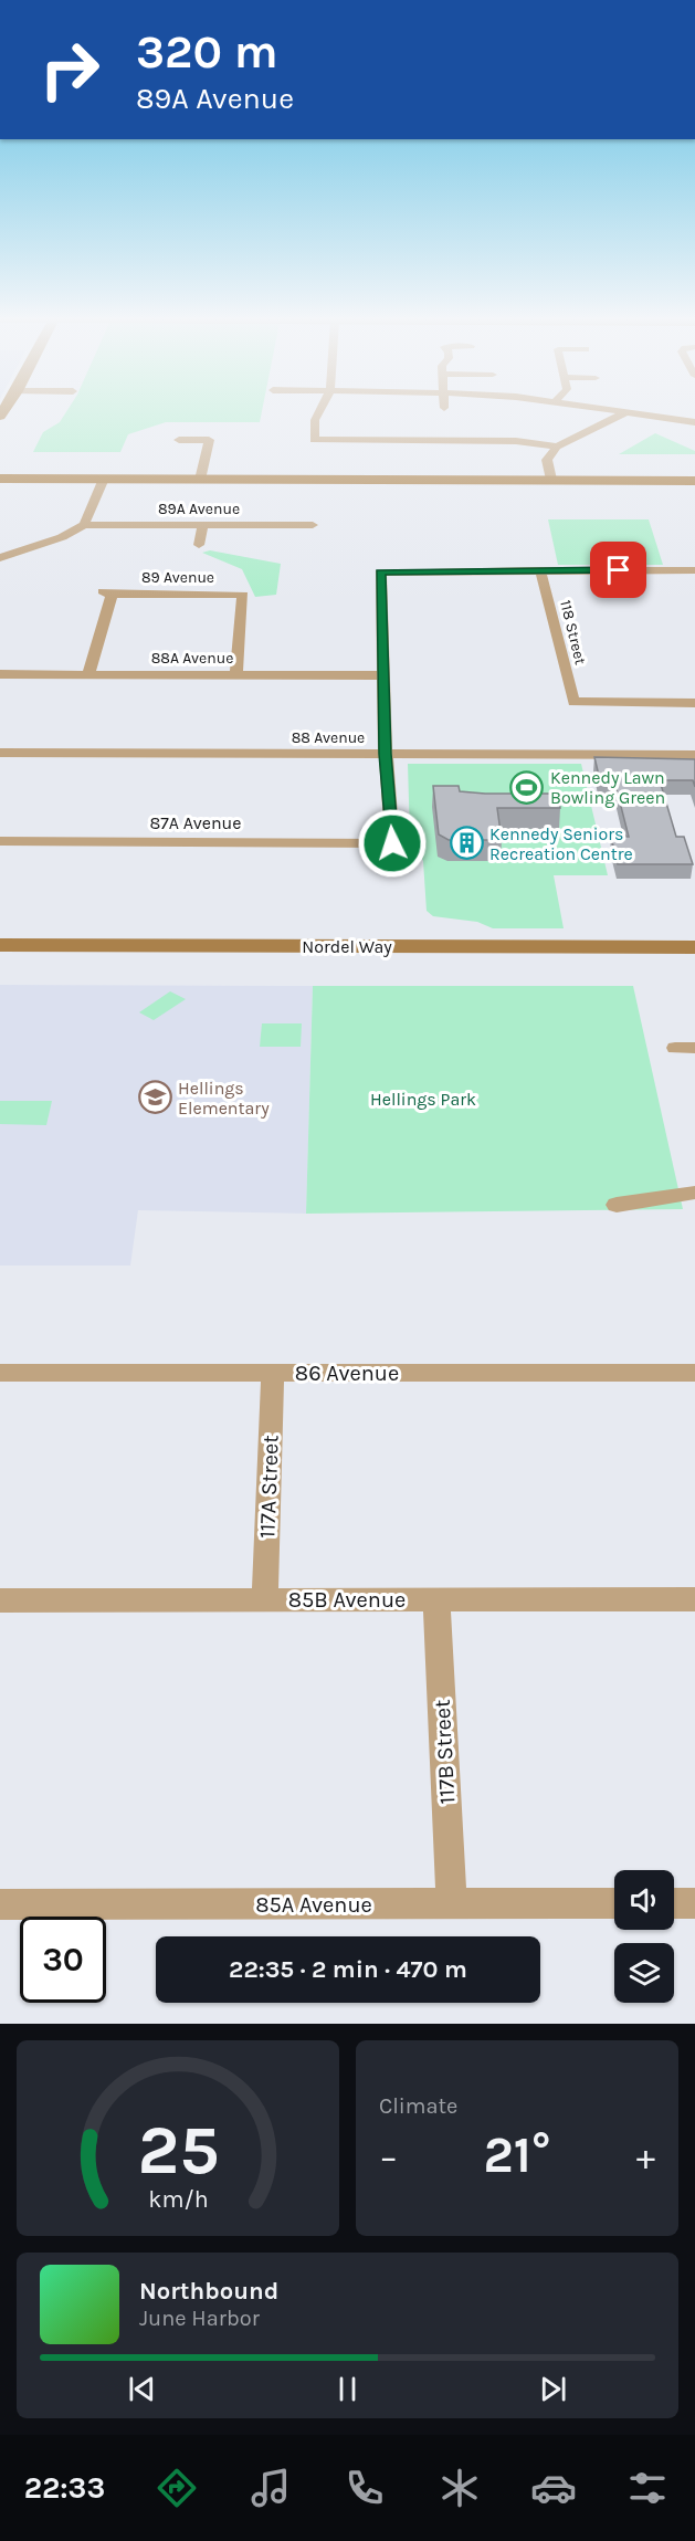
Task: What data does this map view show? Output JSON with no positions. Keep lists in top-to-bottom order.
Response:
{
  "streets": {
    "street": [
      "89A Avenue",
      "89 Avenue",
      "118 Street",
      "88A Avenue",
      "88 Avenue",
      "87A Avenue",
      "Nordel Way",
      "86 Avenue",
      "117A Street",
      "85B Avenue",
      "117B Street",
      "85A Avenue"
    ]
  },
  "crossings": [
    ["89 Avenue", "88A Avenue"],
    ["88 Avenue", "87A Avenue"],
    ["86 Avenue", "117A Street"],
    ["117A Street", "85B Avenue"],
    ["85B Avenue", "117B Street"],
    ["117B Street", "85A Avenue"]
  ],
  "parks": ["Hellings Park"],
  "places": {
    "sports": ["Kennedy Lawn Bowling Green"],
    "building": ["Kennedy Seniors Recreation Centre"],
    "school or university": ["Hellings Elementary"]
  },
  "page": {
    "turn": ["320 m", "89A Avenue"],
    "limit": "30",
    "trip": "22:35 · 2 min · 470 m",
    "tile": "Climate",
    "heat": ["−", "21°", "+"],
    "song": ["Northbound", "June Harbor"],
    "tabs": "22:33",
    "gauge": ["25", "km/h"]
  }
}
